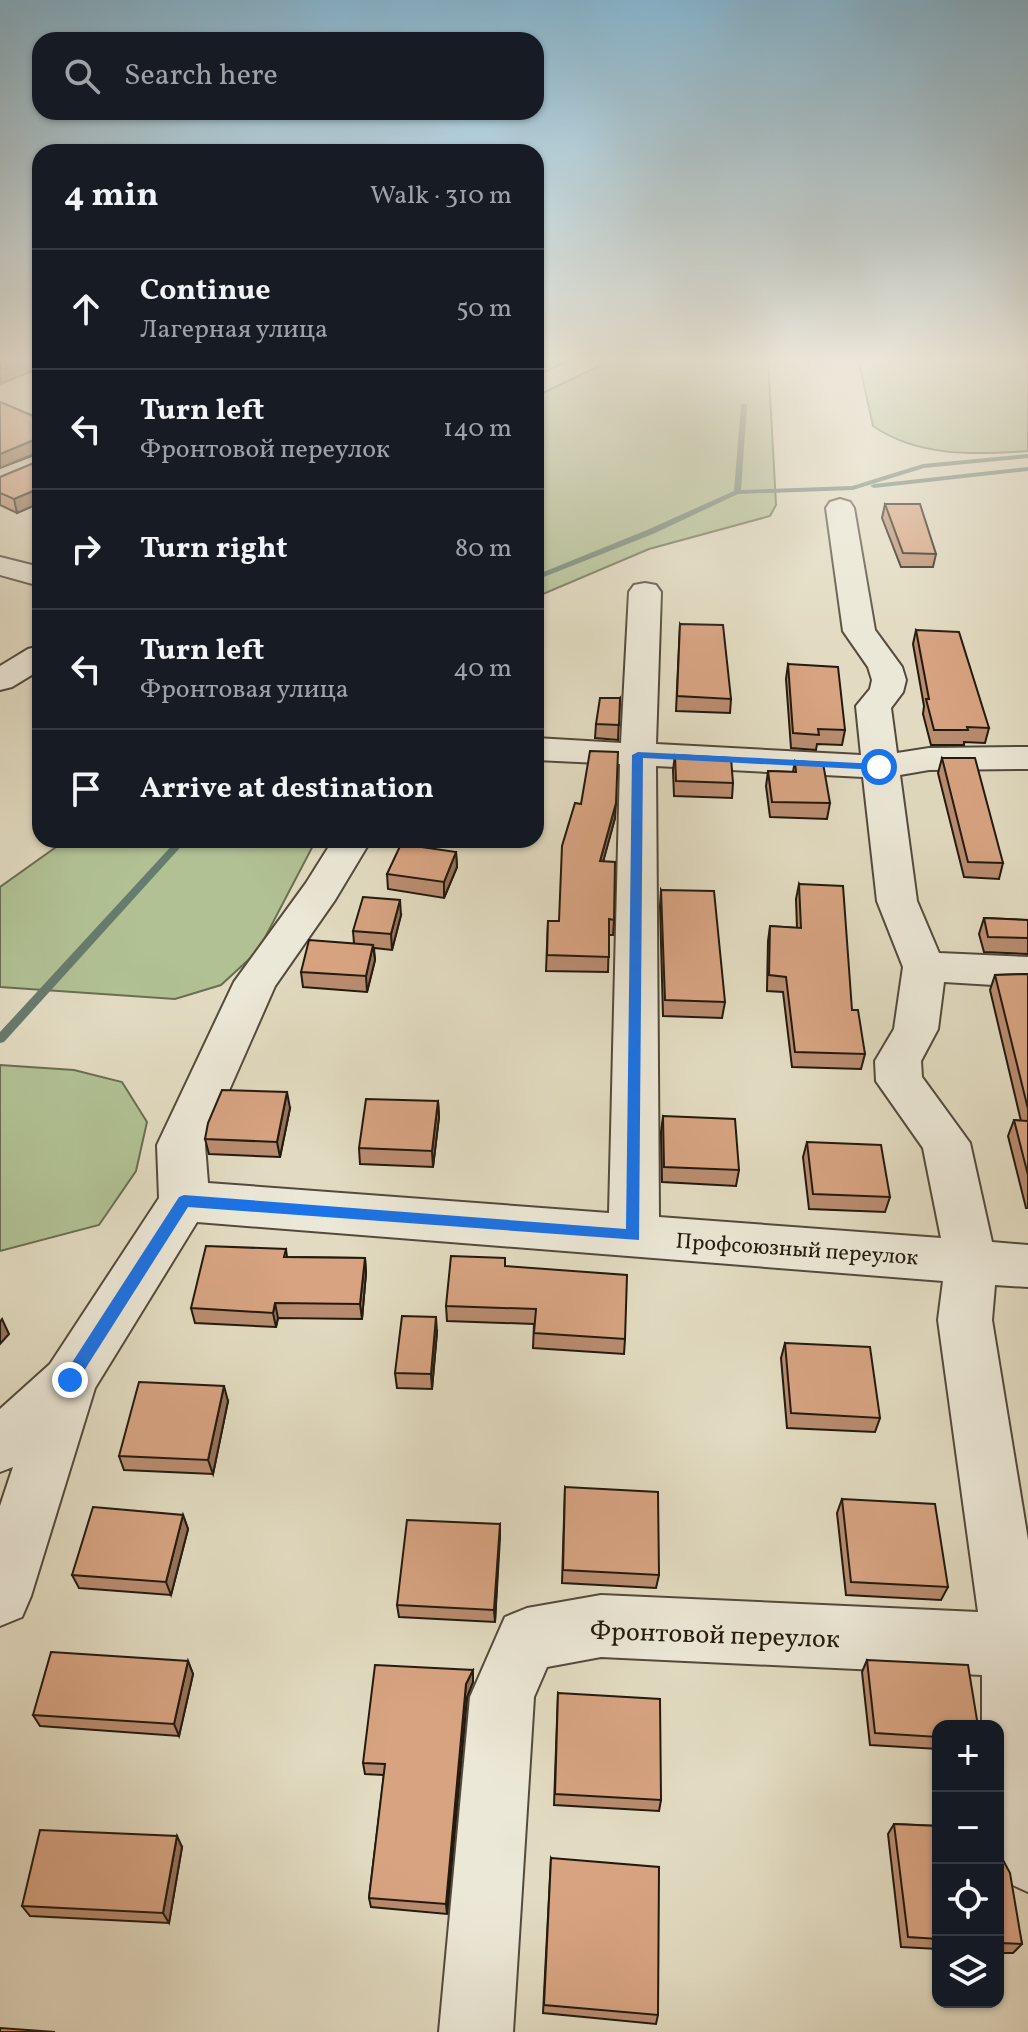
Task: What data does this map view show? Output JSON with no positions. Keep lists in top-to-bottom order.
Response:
{
  "streets": {
    "street": ["Профсоюзный переулок", "Фронтовой переулок"]
  },
  "page": {
    "search": "Search here",
    "heading": ["4 min", "Walk · 310 m"],
    "list": [
      ["Continue", "Лагерная улица", "50 m"],
      ["Turn left", "Фронтовой переулок", "140 m"],
      ["Turn right", "80 m"],
      ["Turn left", "Фронтовая улица", "40 m"],
      "Arrive at destination"
    ],
    "map_buttons": ["+", "−"]
  }
}
